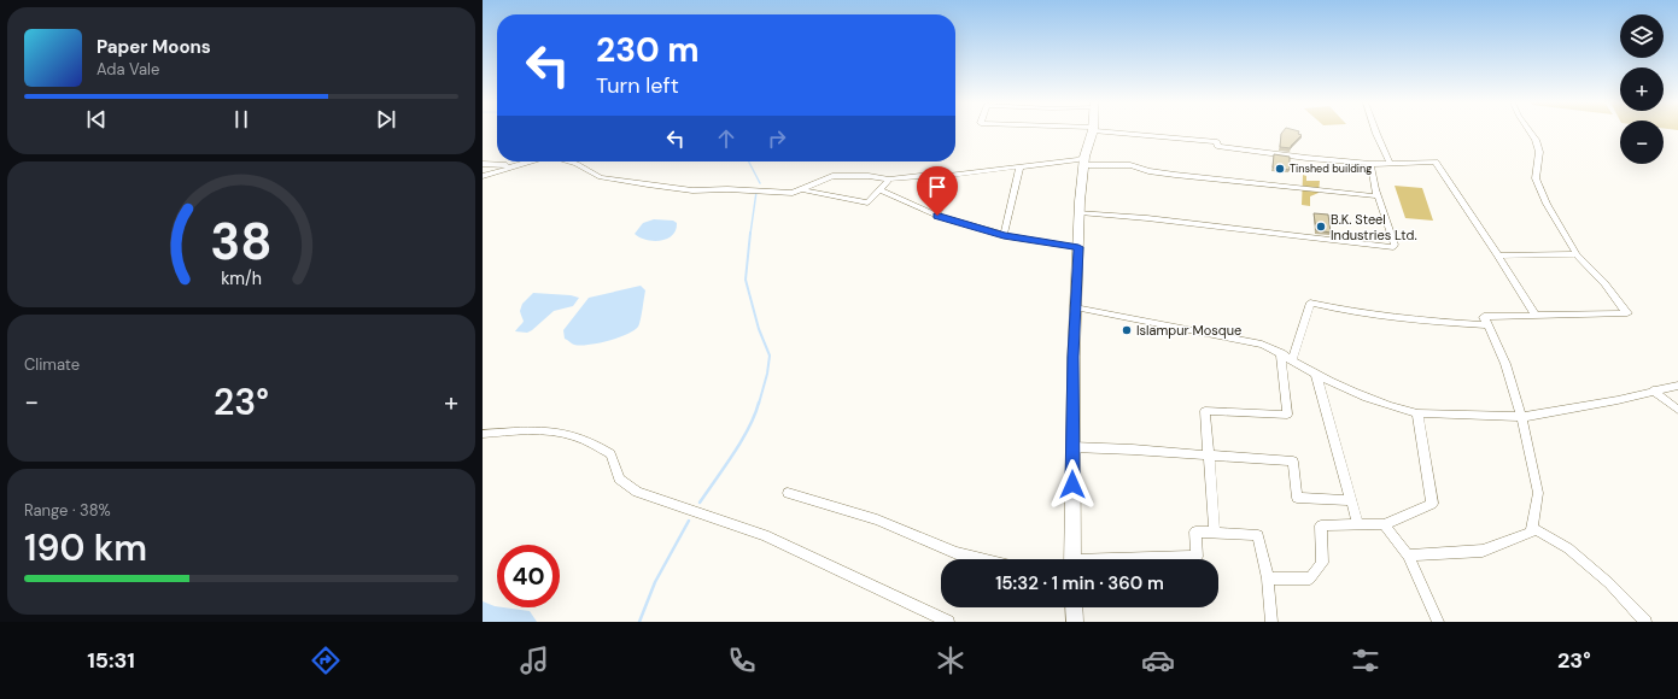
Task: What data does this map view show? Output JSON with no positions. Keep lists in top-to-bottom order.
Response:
{
  "places": ["Tinshed building", "B.K. Steel Industries Ltd.", "Islampur Mosque"],
  "page": {
    "map_buttons": ["+", "−"],
    "turn": ["230 m", "Turn left"],
    "song": ["Paper Moons", "Ada Vale"],
    "tile": [
      "Climate",
      ["Range · 38%", "190 km"]
    ],
    "heat": ["−", "23°", "+"],
    "limit": "40",
    "trip": "15:32 · 1 min · 360 m",
    "tabs": ["15:31", "23°"],
    "gauge": ["38", "km/h"]
  }
}
